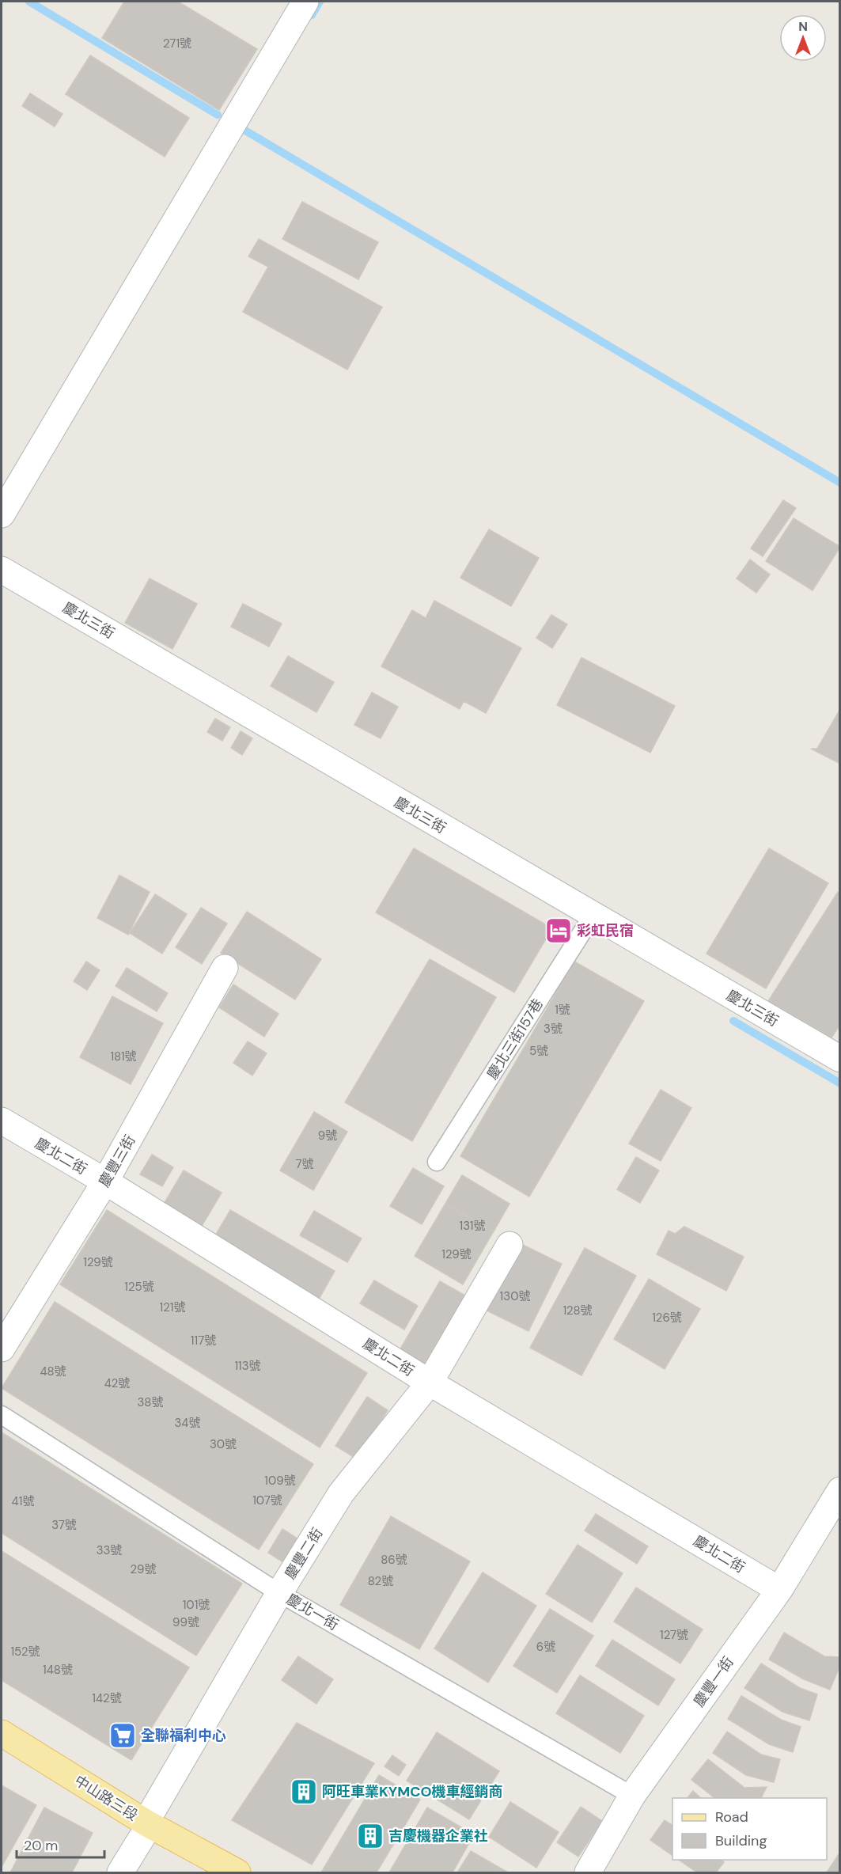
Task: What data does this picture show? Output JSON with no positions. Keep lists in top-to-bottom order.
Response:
{
  "streets": {
    "main road": ["中山路三段"],
    "street": [
      "慶北三街",
      "慶北二街",
      "慶豐三街",
      "慶豐二街",
      "慶豐一街"
    ],
    "lane": ["慶北三街157巷", "慶北一街"]
  },
  "crossings": [
    ["慶北三街", "慶北三街157巷"],
    ["慶北二街", "慶豐三街"],
    ["慶北二街", "慶豐二街"],
    ["慶北二街", "慶豐一街"],
    ["慶豐二街", "慶北一街"],
    ["慶豐二街", "中山路三段"],
    ["慶北一街", "慶豐一街"]
  ],
  "places": {
    "hotel": ["彩虹民宿"],
    "supermarket": ["全聯福利中心"],
    "building": ["阿旺車業KYMCO機車經銷商", "吉慶機器企業社"]
  },
  "house_numbers": [
    "271號",
    "1號",
    "3號",
    "5號",
    "181號",
    "9號",
    "7號",
    "131號",
    "129號",
    "129號",
    "125號",
    "130號",
    "121號",
    "128號",
    "126號",
    "117號",
    "113號",
    "48號",
    "42號",
    "38號",
    "34號",
    "30號",
    "109號",
    "107號",
    "41號",
    "37號",
    "33號",
    "86號",
    "29號",
    "82號",
    "101號",
    "99號",
    "127號",
    "6號",
    "152號",
    "148號",
    "142號"
  ],
  "legend": ["Road", "Building"],
  "scale_bar": "20 m",
  "north": "top"
}
